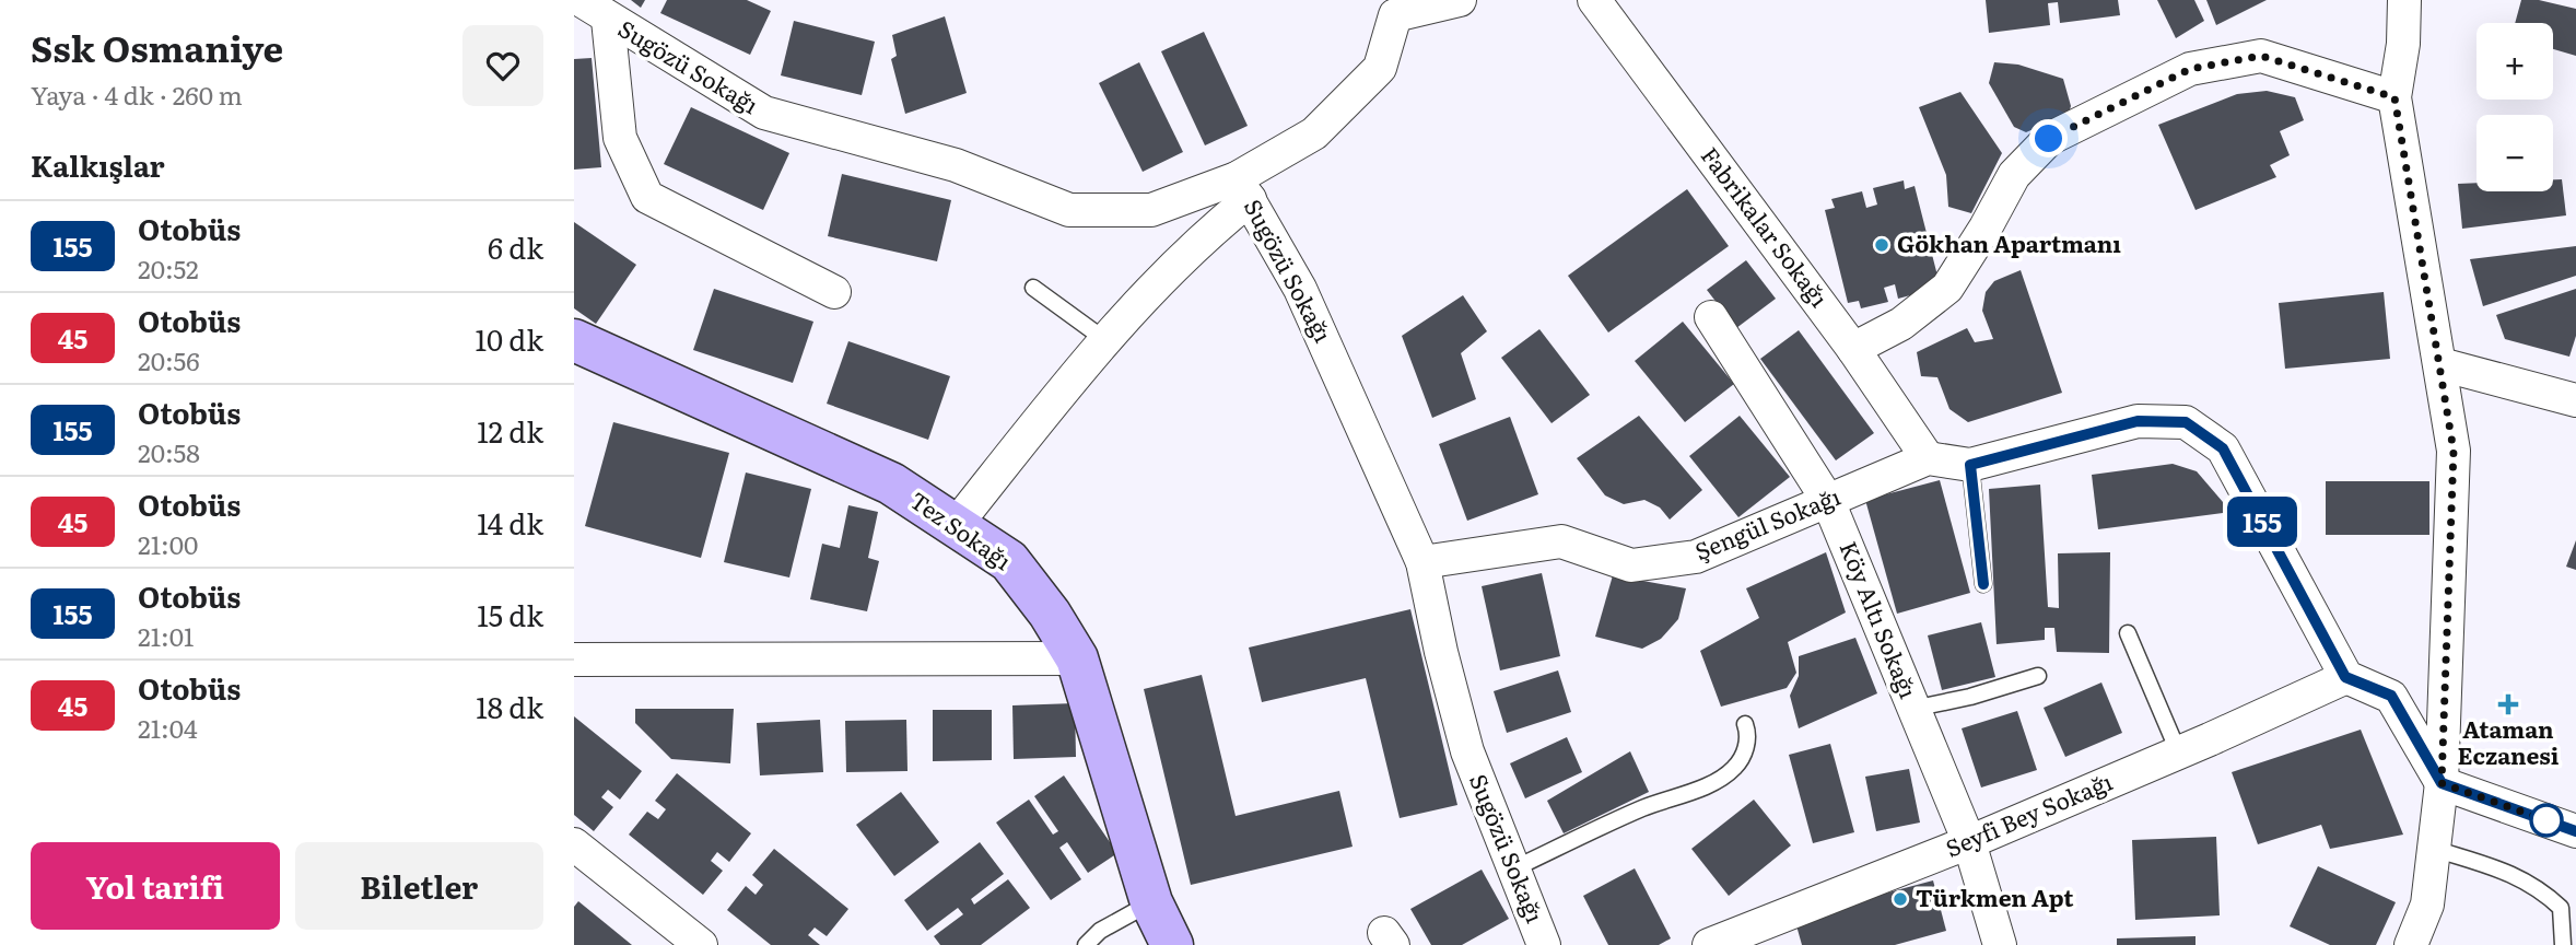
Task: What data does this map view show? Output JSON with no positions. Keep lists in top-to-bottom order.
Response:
{
  "streets": {
    "street": [
      "Sugözü Sokağı",
      "Fabrikalar Sokağı",
      "Şengül Sokağı",
      "Tez Sokağı",
      "Köy Altı Sokağı",
      "Seyfi Bey Sokağı"
    ]
  },
  "crossings": [
    ["Sugözü Sokağı", "Şengül Sokağı"],
    ["Fabrikalar Sokağı", "Şengül Sokağı"],
    ["Şengül Sokağı", "Köy Altı Sokağı"],
    ["Köy Altı Sokağı", "Seyfi Bey Sokağı"]
  ],
  "places": {
    "other": ["Gökhan Apartmanı", "Türkmen Apt"],
    "health": ["Ataman Eczanesi"]
  },
  "lines": ["bus line 155"],
  "page": {
    "heading": [
      ["Ssk Osmaniye", "Yaya · 4 dk · 260 m"],
      "Kalkışlar"
    ],
    "on_map": "155",
    "map_buttons": ["+", "−"],
    "list": [
      {
        "mark": "155",
        "name": "Otobüs",
        "note": "20:52",
        "value": "6 dk"
      },
      {
        "mark": "45",
        "name": "Otobüs",
        "note": "20:56",
        "value": "10 dk"
      },
      {
        "mark": "155",
        "name": "Otobüs",
        "note": "20:58",
        "value": "12 dk"
      },
      {
        "mark": "45",
        "name": "Otobüs",
        "note": "21:00",
        "value": "14 dk"
      },
      {
        "mark": "155",
        "name": "Otobüs",
        "note": "21:01",
        "value": "15 dk"
      },
      {
        "mark": "45",
        "name": "Otobüs",
        "note": "21:04",
        "value": "18 dk"
      }
    ],
    "buttons": ["Yol tarifi", "Biletler"]
  }
}
